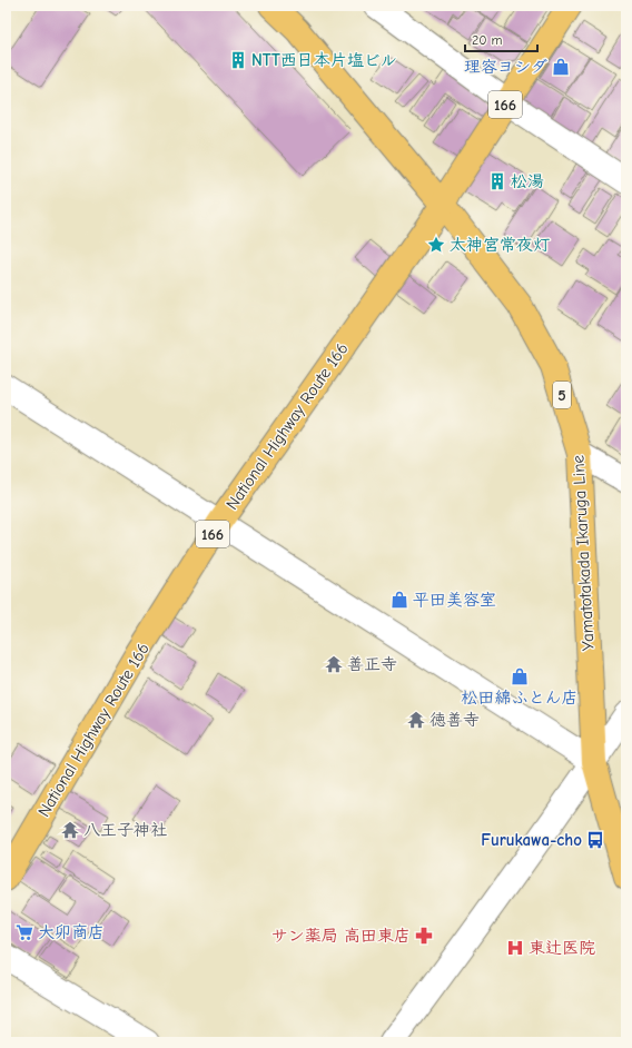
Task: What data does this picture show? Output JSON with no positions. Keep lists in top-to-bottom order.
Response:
{
  "streets": {
    "main road": [
      "166",
      "5",
      "National Highway Route 166",
      "Yamatotakada Ikaruga Line"
    ]
  },
  "crossings": [
    ["National Highway Route 166", "Yamatotakada Ikaruga Line"]
  ],
  "places": {
    "building": ["NTT西日本片塩ビル", "松湯"],
    "shop": ["理容ヨシダ", "平田美容室", "松田綿ふとん店"],
    "place": ["太神宮常夜灯"],
    "temple": ["善正寺", "徳善寺", "八王子神社"],
    "bus stop": ["Furukawa-cho"],
    "supermarket": ["大卯商店"],
    "pharmacy": ["サン薬局 高田東店"],
    "hospital": ["東辻医院"]
  },
  "scale_bar": "20 m"
}
